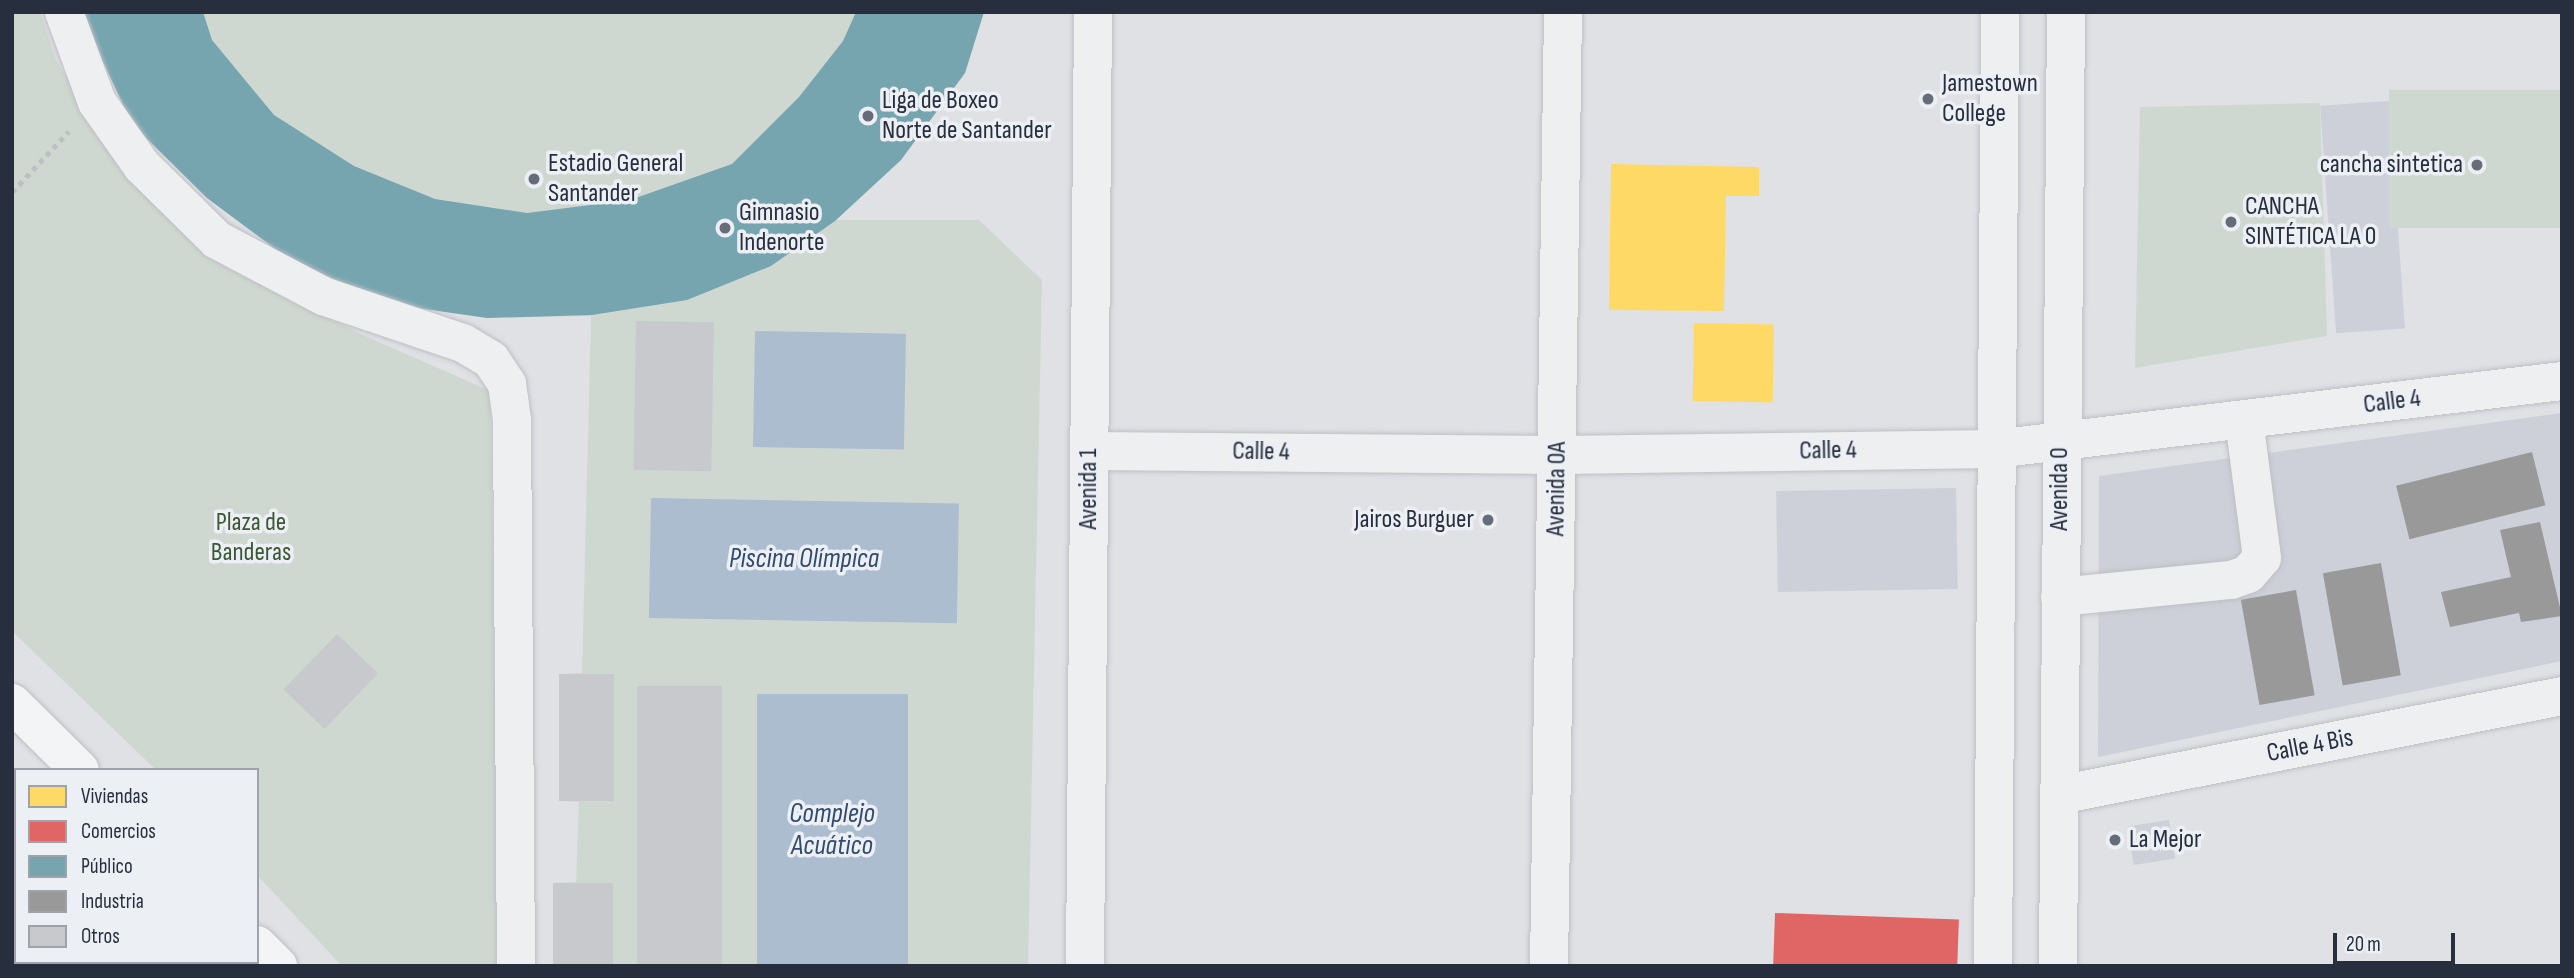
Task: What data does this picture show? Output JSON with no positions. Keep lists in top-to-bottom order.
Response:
{
  "streets": {
    "street": [
      "Calle 4",
      "Avenida 1",
      "Avenida 0A",
      "Avenida 0",
      "Calle 4 Bis"
    ]
  },
  "crossings": [
    ["Calle 4", "Avenida 1"],
    ["Calle 4", "Avenida 0A"],
    ["Calle 4", "Avenida 0"],
    ["Avenida 0", "Calle 4 Bis"]
  ],
  "water": ["Piscina Olímpica", "Complejo Acuático"],
  "parks": ["Plaza de Banderas"],
  "places": [
    "Jamestown College",
    "Liga de Boxeo Norte de Santander",
    "cancha sintetica",
    "Estadio General Santander",
    "CANCHA SINTÉTICA LA 0",
    "Gimnasio Indenorte",
    "Jairos Burguer",
    "La Mejor"
  ],
  "legend": [
    "Viviendas",
    "Comercios",
    "Público",
    "Industria",
    "Otros"
  ],
  "scale_bar": "20 m"
}
